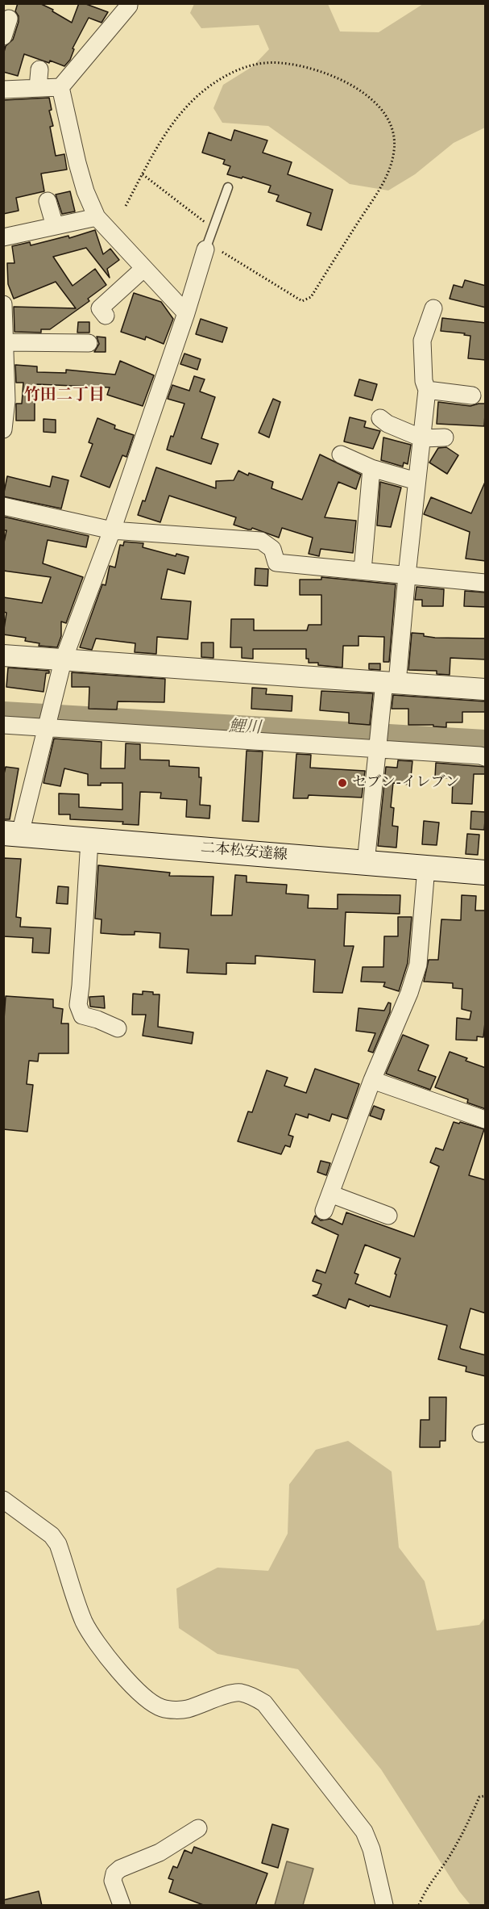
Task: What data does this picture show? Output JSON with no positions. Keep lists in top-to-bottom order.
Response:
{
  "streets": {
    "main road": ["二本松安達線"]
  },
  "districts": ["竹田二丁目"],
  "water": ["鯉川"],
  "places": ["セブン-イレブン"]
}
